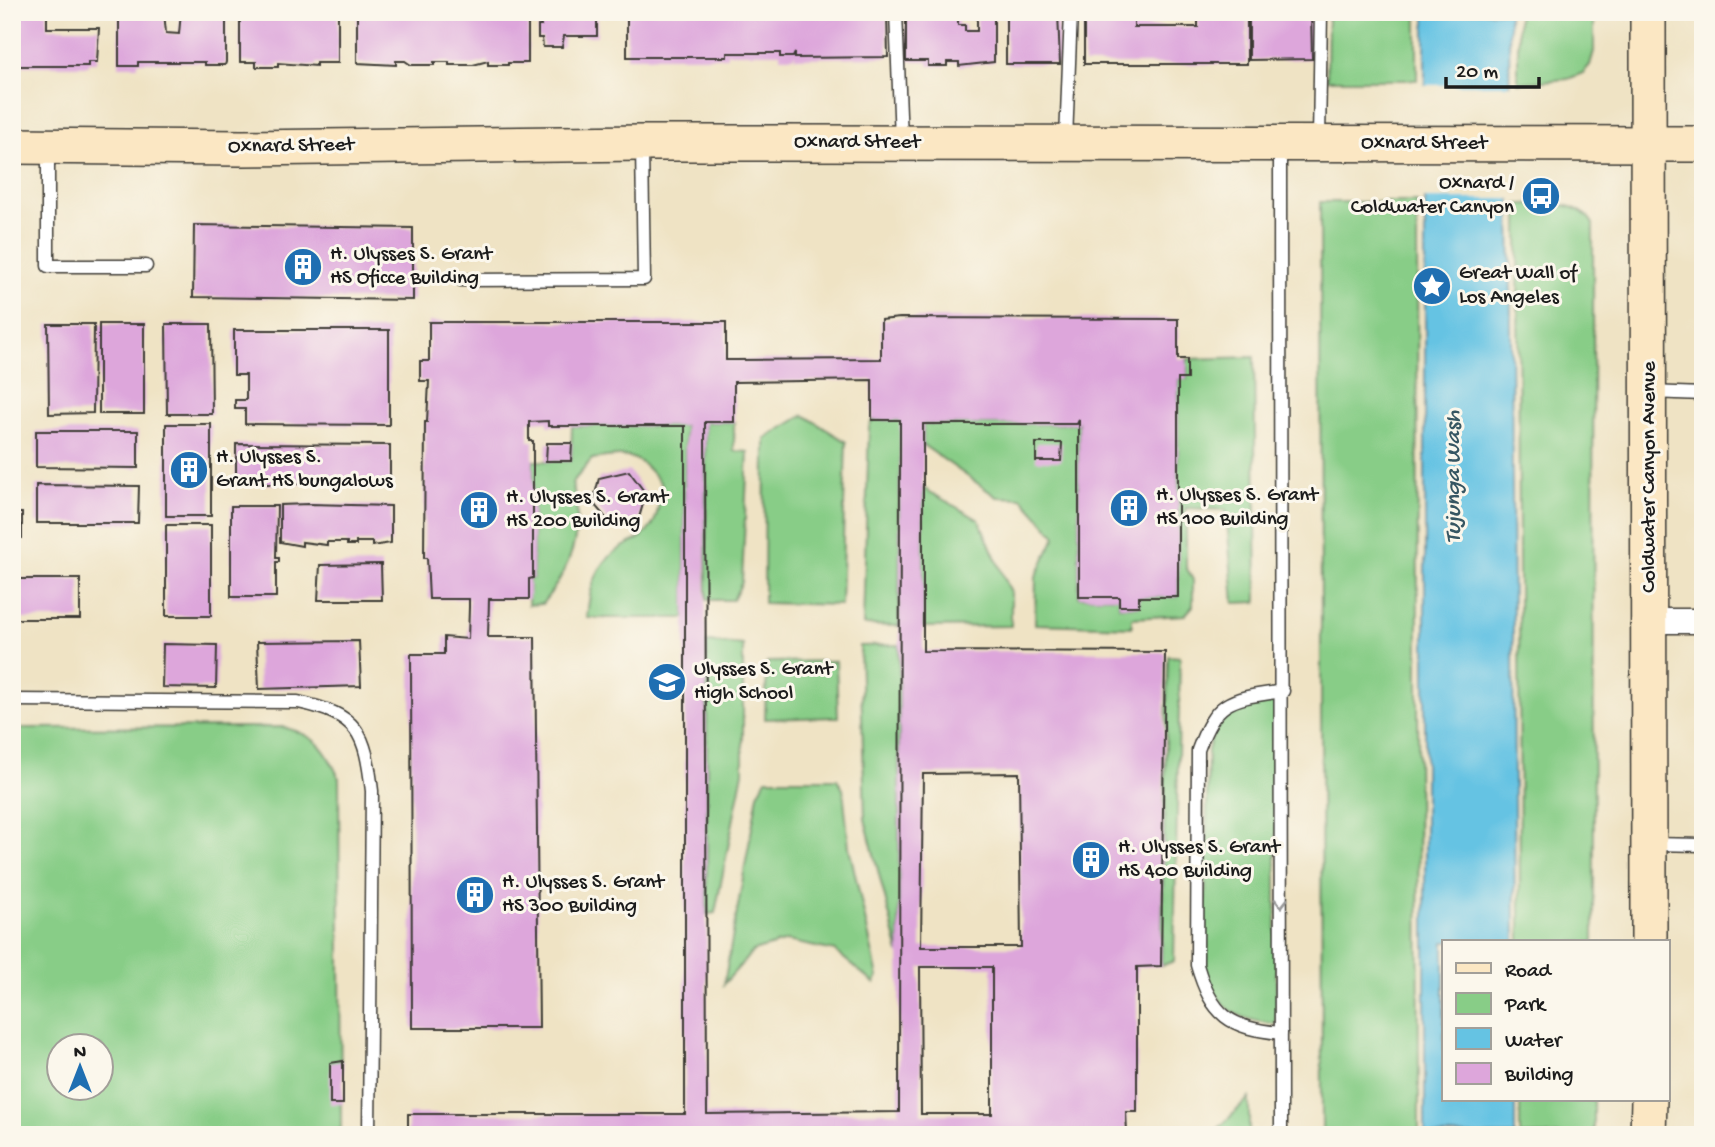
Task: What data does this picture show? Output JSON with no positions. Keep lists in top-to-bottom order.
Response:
{
  "streets": {
    "main road": ["Oxnard Street", "Coldwater Canyon Avenue"]
  },
  "crossings": [
    ["Oxnard Street", "Coldwater Canyon Avenue"]
  ],
  "water": ["Tujunga Wash"],
  "places": {
    "bus stop": ["Oxnard / Coldwater Canyon"],
    "building": [
      "H. Ulysses S. Grant HS Oficce Building",
      "H. Ulysses S. Grant HS bungalows",
      "H. Ulysses S. Grant HS 100 Building",
      "H. Ulysses S. Grant HS 200 Building",
      "H. Ulysses S. Grant HS 400 Building",
      "H. Ulysses S. Grant HS 300 Building"
    ],
    "place": ["Great Wall of Los Angeles"],
    "school or university": ["Ulysses S. Grant High School"]
  },
  "legend": [
    "Road",
    "Park",
    "Water",
    "Building"
  ],
  "scale_bar": "20 m",
  "north": "top"
}
